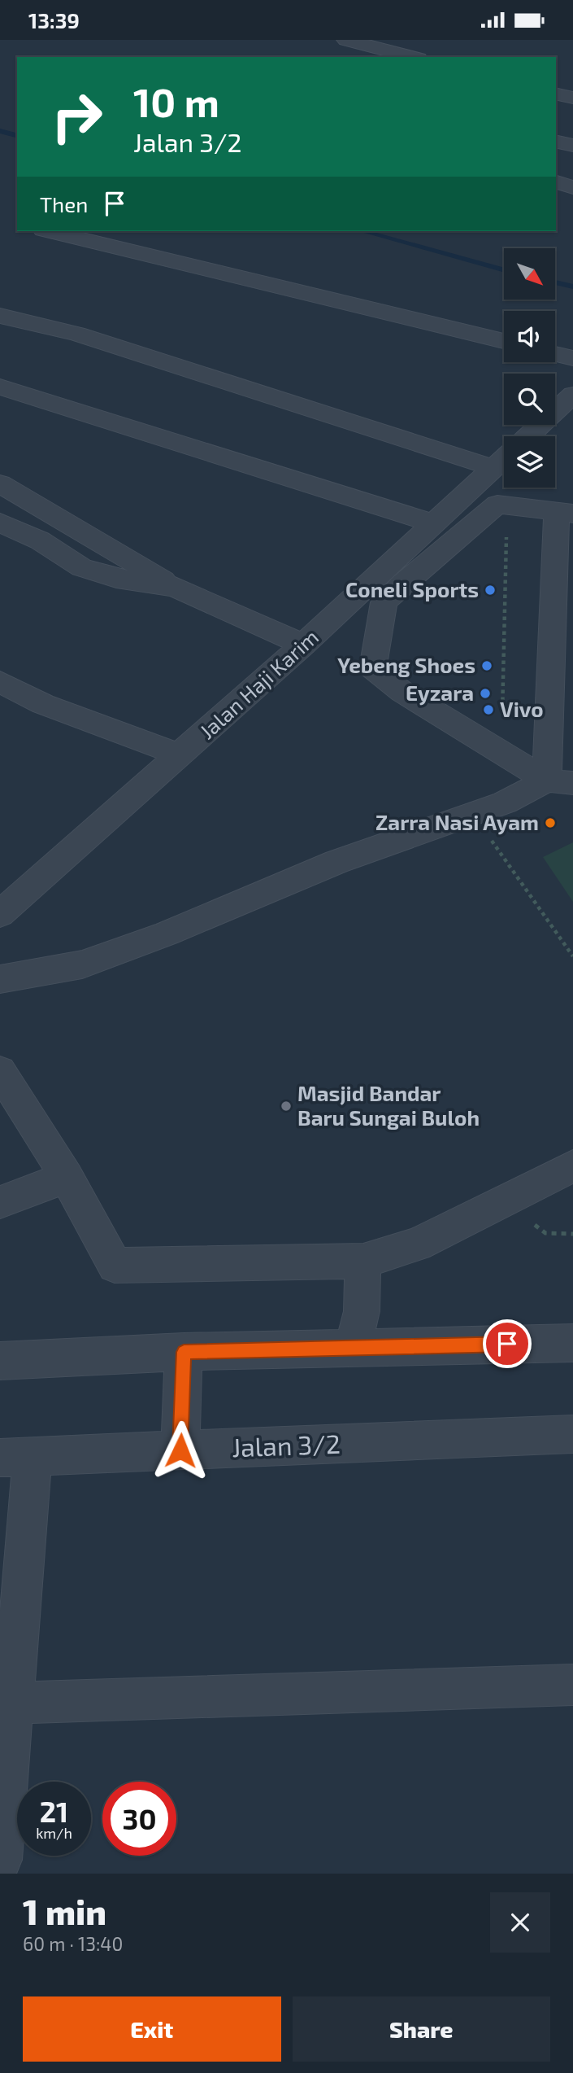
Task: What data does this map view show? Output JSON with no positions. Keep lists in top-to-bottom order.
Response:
{
  "streets": {
    "street": ["Jalan Haji Karim", "Jalan 3/2"]
  },
  "places": [
    "Coneli Sports",
    "Yebeng Shoes",
    "Eyzara",
    "Vivo",
    "Zarra Nasi Ayam",
    "Masjid Bandar Baru Sungai Buloh"
  ],
  "north": "bottom right",
  "page": {
    "status": "13:39",
    "turn": ["10 m", "Jalan 3/2"],
    "then": "Then",
    "speed": "21 km/h",
    "limit": "30",
    "heading": ["1 min", "60 m · 13:40"],
    "buttons": ["Exit", "Share"]
  }
}
